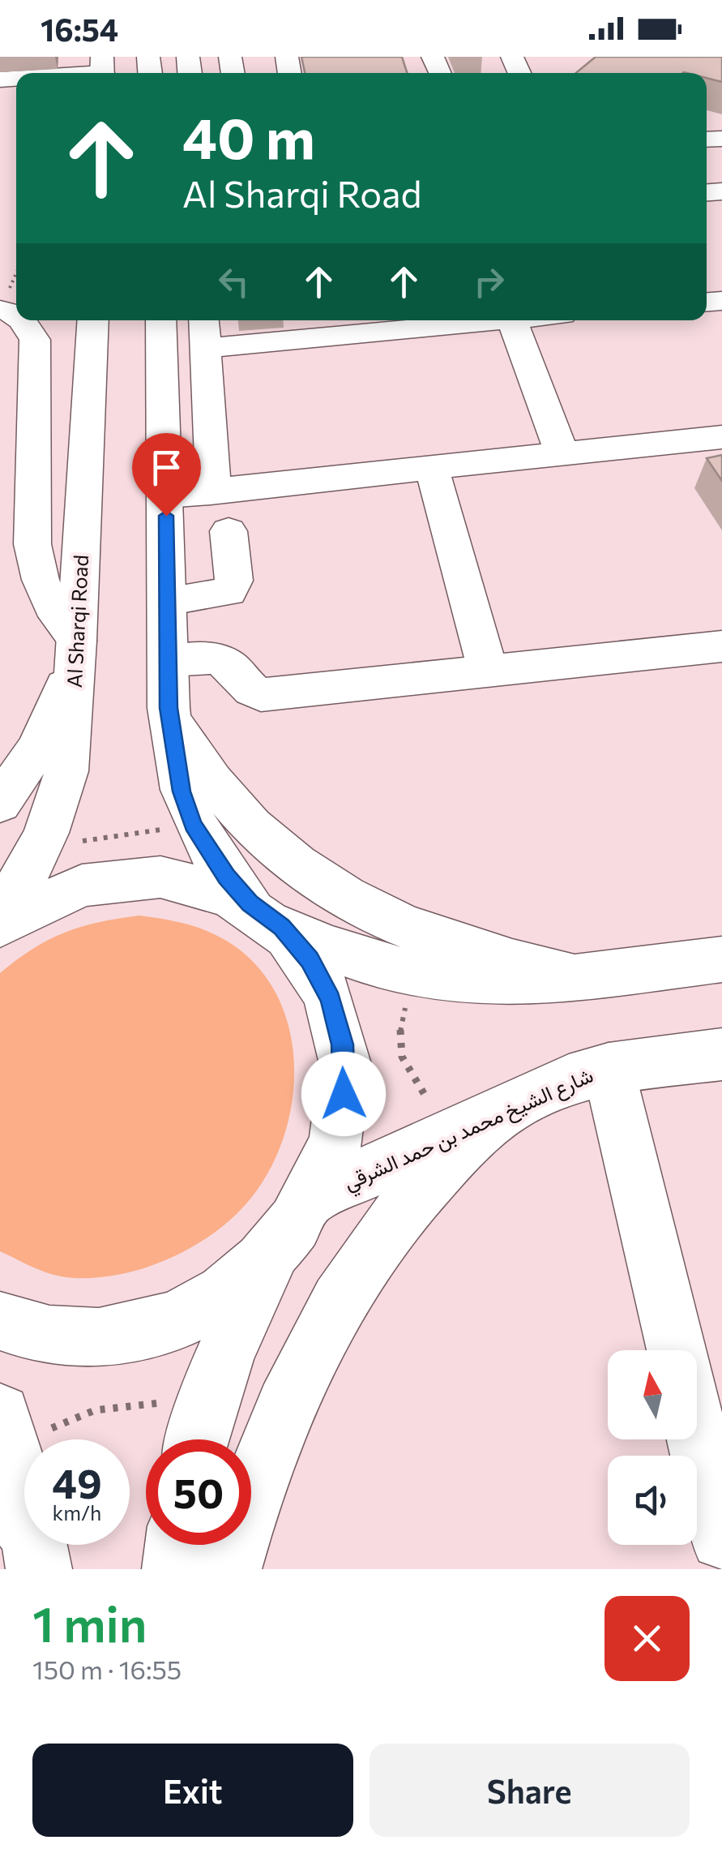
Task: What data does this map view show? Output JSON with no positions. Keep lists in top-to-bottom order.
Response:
{
  "streets": {
    "main road": ["Al Sharqi Road", "شارع الشيخ محمد بن حمد الشرقي"]
  },
  "north": "top",
  "page": {
    "status": "16:54",
    "turn": ["40 m", "Al Sharqi Road"],
    "speed": "49 km/h",
    "limit": "50",
    "heading": ["1 min", "150 m · 16:55"],
    "buttons": ["Exit", "Share"]
  }
}
